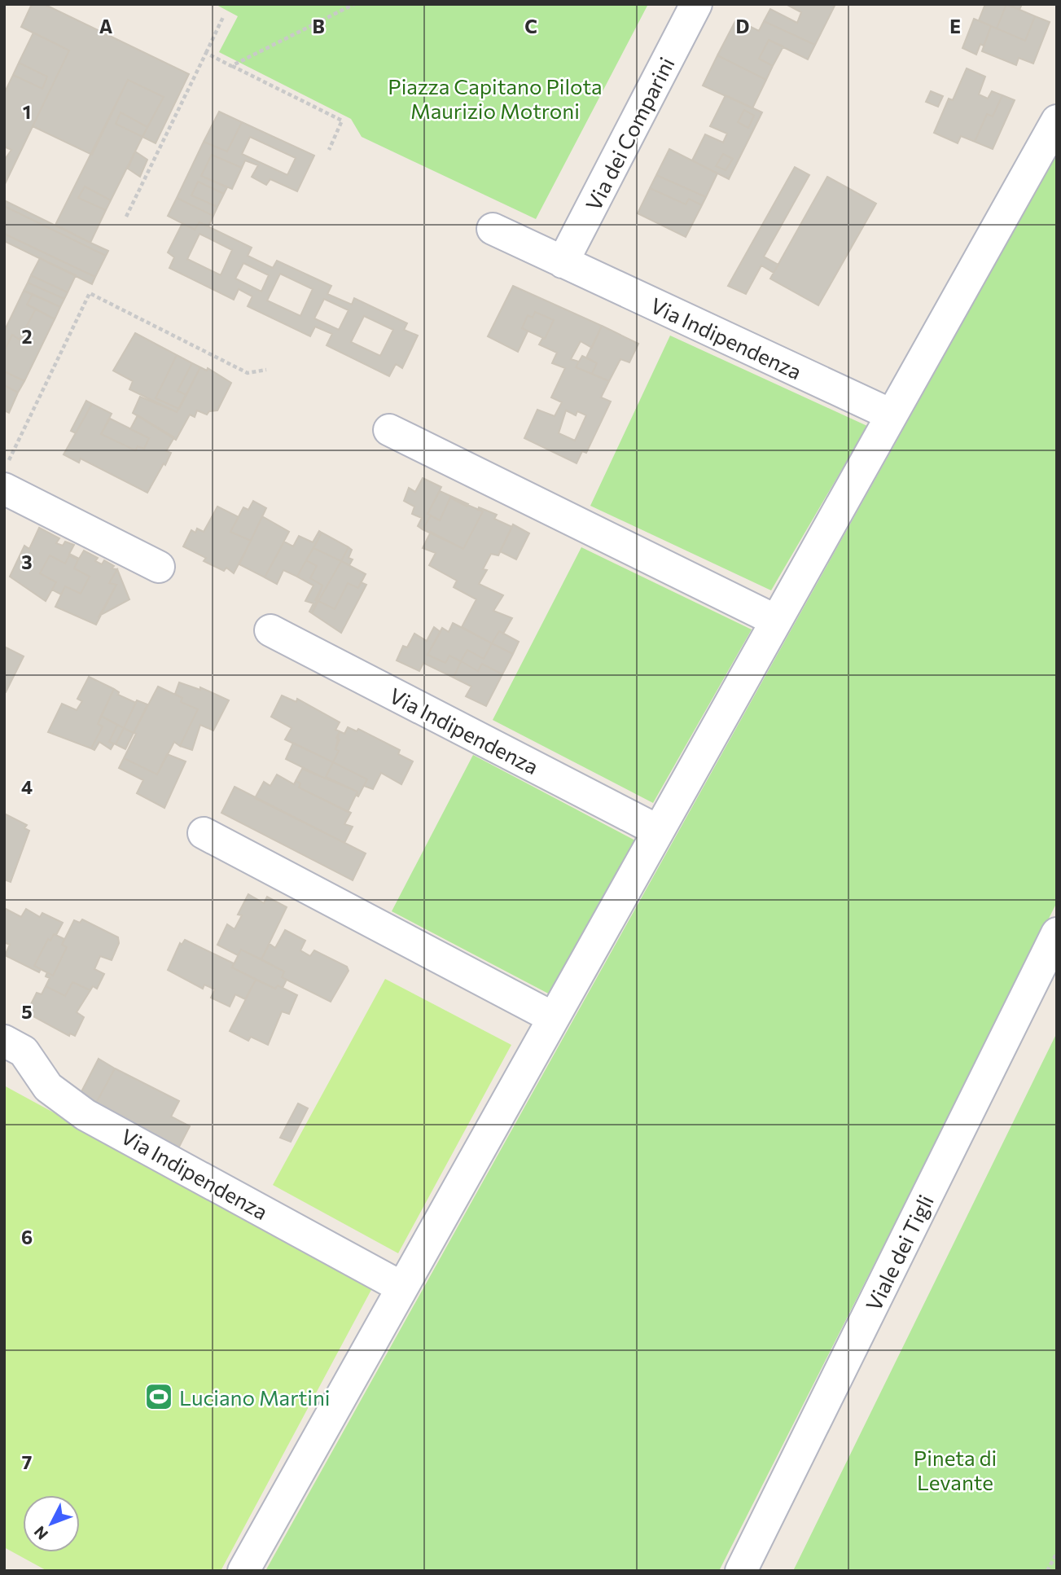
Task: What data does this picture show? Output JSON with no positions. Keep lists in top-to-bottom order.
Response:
{
  "streets": {
    "street": ["Via dei Comparini", "Via Indipendenza", "Viale dei Tigli"]
  },
  "crossings": [
    ["Via dei Comparini", "Via Indipendenza"]
  ],
  "parks": ["Piazza Capitano Pilota Maurizio Motroni", "Pineta di Levante"],
  "places": {
    "sports": ["Luciano Martini"]
  },
  "north": "bottom left",
  "grid": {
    "columns": [
      "A",
      "B",
      "C",
      "D",
      "E"
    ],
    "rows": [
      "1",
      "2",
      "3",
      "4",
      "5",
      "6",
      "7"
    ]
  }
}
